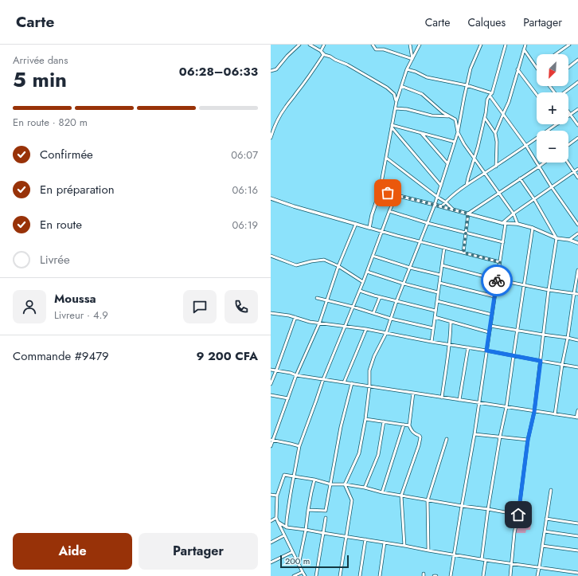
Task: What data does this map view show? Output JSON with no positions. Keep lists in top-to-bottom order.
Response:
{
  "scale_bar": "200 m",
  "north": "bottom left",
  "page": {
    "header": "Carte",
    "nav": ["Carte", "Calques", "Partager"],
    "heading": ["5 min", "Arrivée dans", "06:28–06:33"],
    "panel": [
      "Moussa",
      "Livreur · 4.9",
      "Commande #9479",
      "9 200 CFA"
    ],
    "map_buttons": ["+", "−"],
    "bar": "En route · 820 m",
    "list": [
      ["Confirmée", "06:07"],
      ["En préparation", "06:16"],
      ["En route", "06:19"],
      "Livrée"
    ],
    "buttons": ["Aide", "Partager"],
    "scale": "200 m"
  }
}
